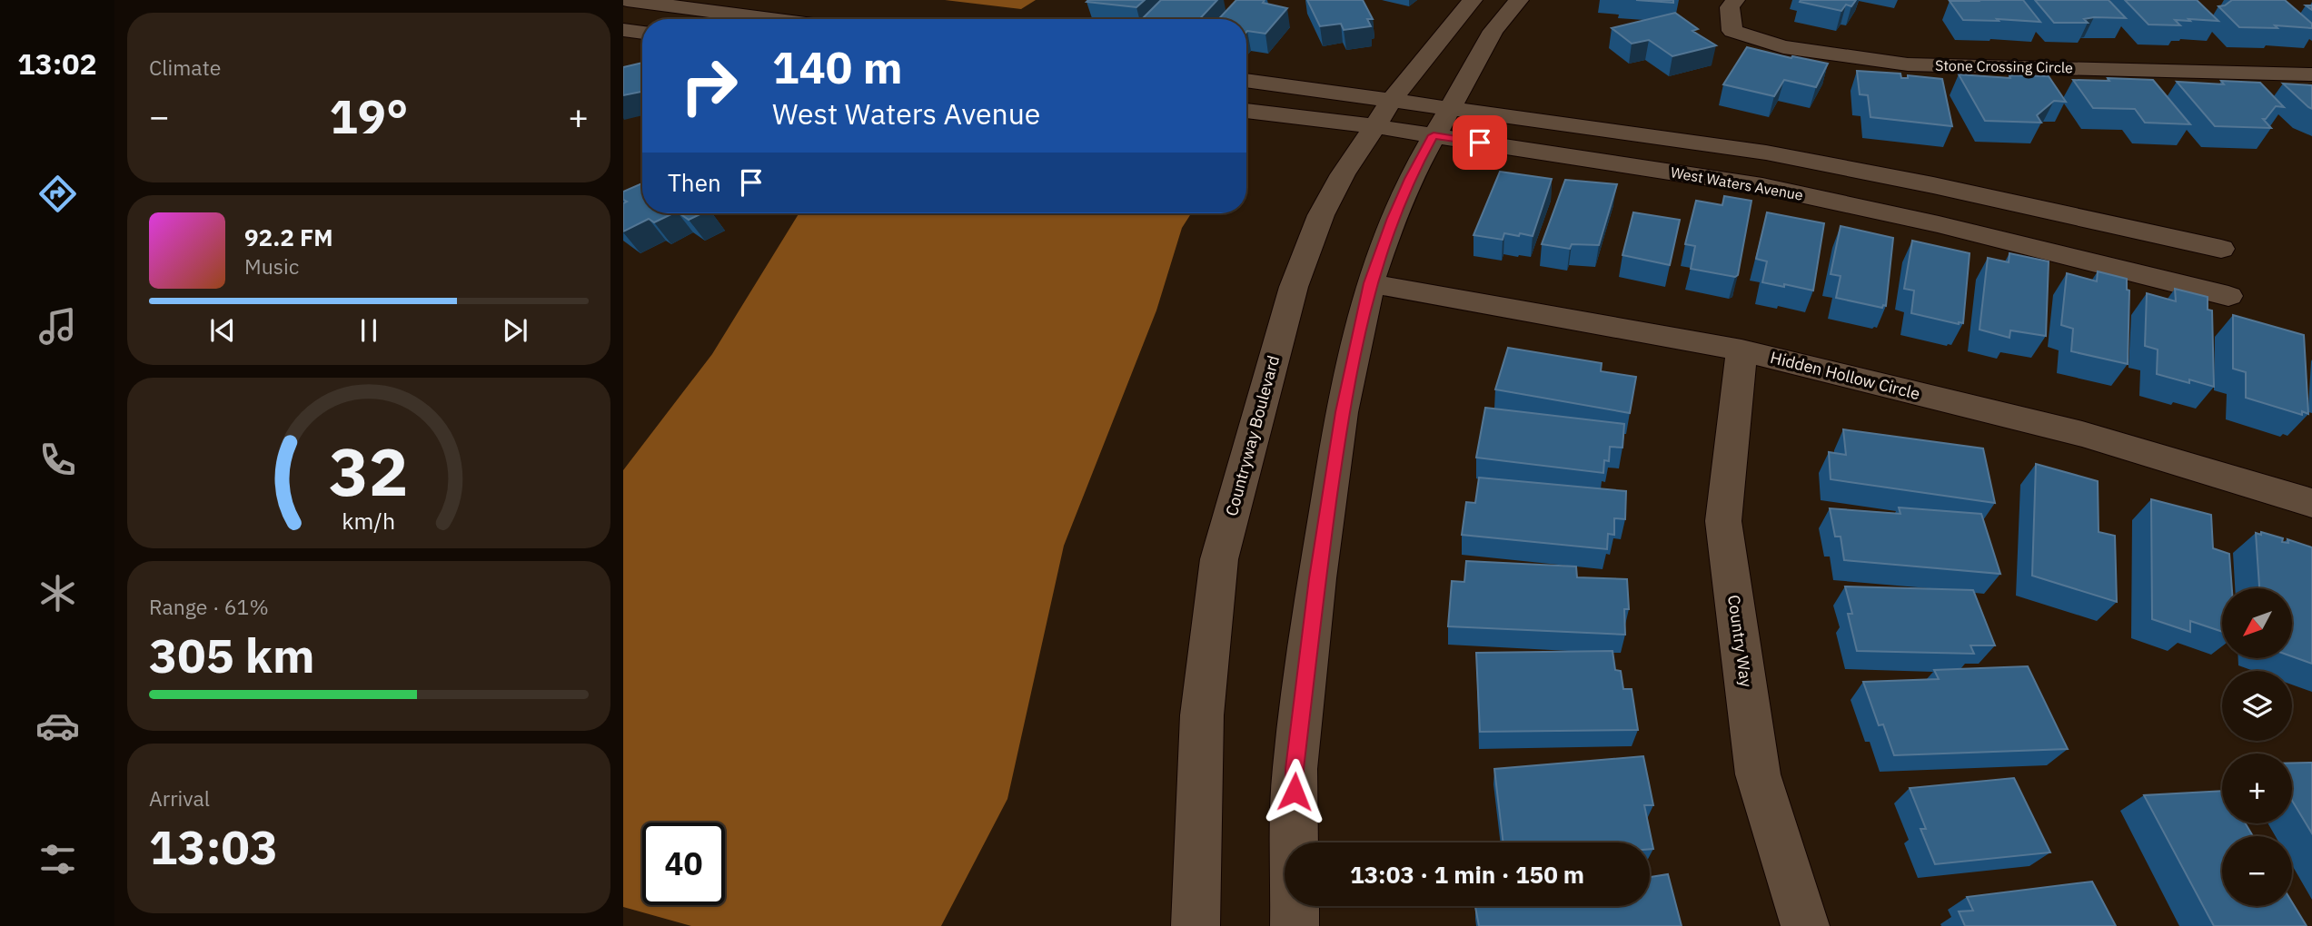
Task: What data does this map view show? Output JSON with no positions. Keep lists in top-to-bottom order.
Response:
{
  "streets": {
    "street": [
      "Stone Crossing Circle",
      "West Waters Avenue",
      "Hidden Hollow Circle",
      "Countryway Boulevard",
      "Country Way"
    ]
  },
  "crossings": [
    ["West Waters Avenue", "Countryway Boulevard"],
    ["Hidden Hollow Circle", "Country Way"]
  ],
  "north": "bottom left",
  "page": {
    "tabs": "13:02",
    "tile": [
      "Climate",
      ["Range · 61%", "305 km"],
      ["Arrival", "13:03"]
    ],
    "turn": ["140 m", "West Waters Avenue"],
    "heat": ["−", "19°", "+"],
    "then": "Then",
    "song": ["92.2 FM", "Music"],
    "map_buttons": ["+", "−"],
    "limit": "40",
    "trip": "13:03 · 1 min · 150 m",
    "gauge": ["32", "km/h"]
  }
}
